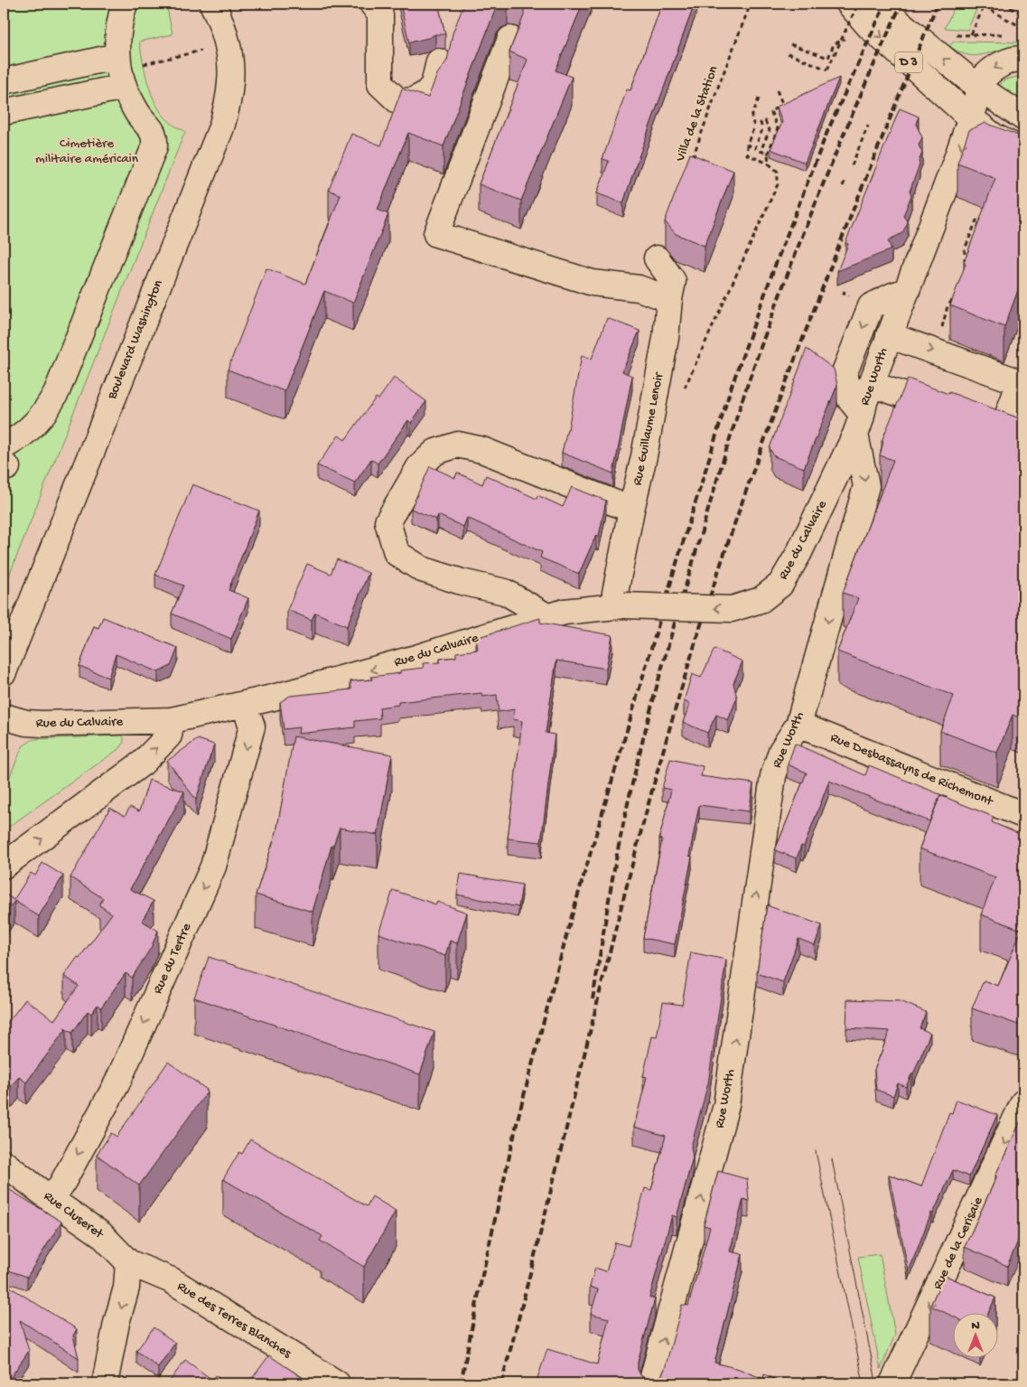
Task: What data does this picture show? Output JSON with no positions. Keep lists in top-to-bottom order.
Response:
{
  "streets": {
    "street": [
      "D 3",
      "Boulevard Washington",
      "Rue Worth",
      "Rue Guillaume Lenoir",
      "Rue du Calvaire",
      "Rue Desbassayns de Richemont",
      "Rue du Tertre",
      "Rue Cluseret",
      "Rue de la Cerisaie",
      "Rue des Terres Blanches"
    ],
    "path": ["Villa de la Station"]
  },
  "crossings": [
    ["D 3", "Rue Worth"],
    ["Rue Worth", "Rue du Calvaire"],
    ["Rue Worth", "Rue Desbassayns de Richemont"],
    ["Rue Guillaume Lenoir", "Rue du Calvaire"],
    ["Rue du Calvaire", "Rue du Tertre"],
    ["Rue du Tertre", "Rue Cluseret"],
    ["Rue Cluseret", "Rue des Terres Blanches"]
  ],
  "one_way": ["Rue du Calvaire", "Rue du Tertre", "Rue de la Cerisaie"],
  "parks": ["Cimetière militaire américain"],
  "north": "top"
}
